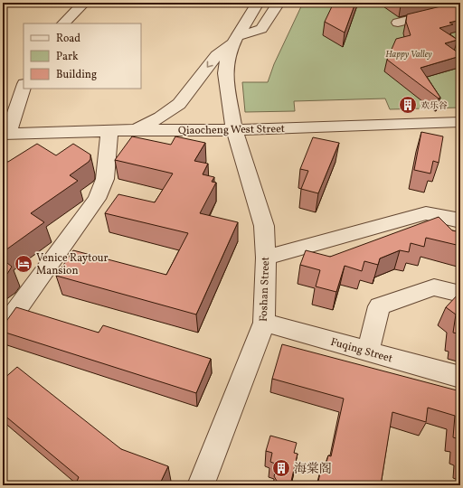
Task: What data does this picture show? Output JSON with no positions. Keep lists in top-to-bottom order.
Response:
{
  "streets": {
    "street": ["Qiaocheng West Street", "Foshan Street", "Fuqing Street"]
  },
  "crossings": [
    ["Qiaocheng West Street", "Foshan Street"],
    ["Foshan Street", "Fuqing Street"]
  ],
  "parks": ["Happy Valley"],
  "places": {
    "building": ["欢乐谷", "海棠阁"],
    "hotel": ["Venice Raytour Mansion"]
  },
  "legend": ["Road", "Park", "Building"]
}
